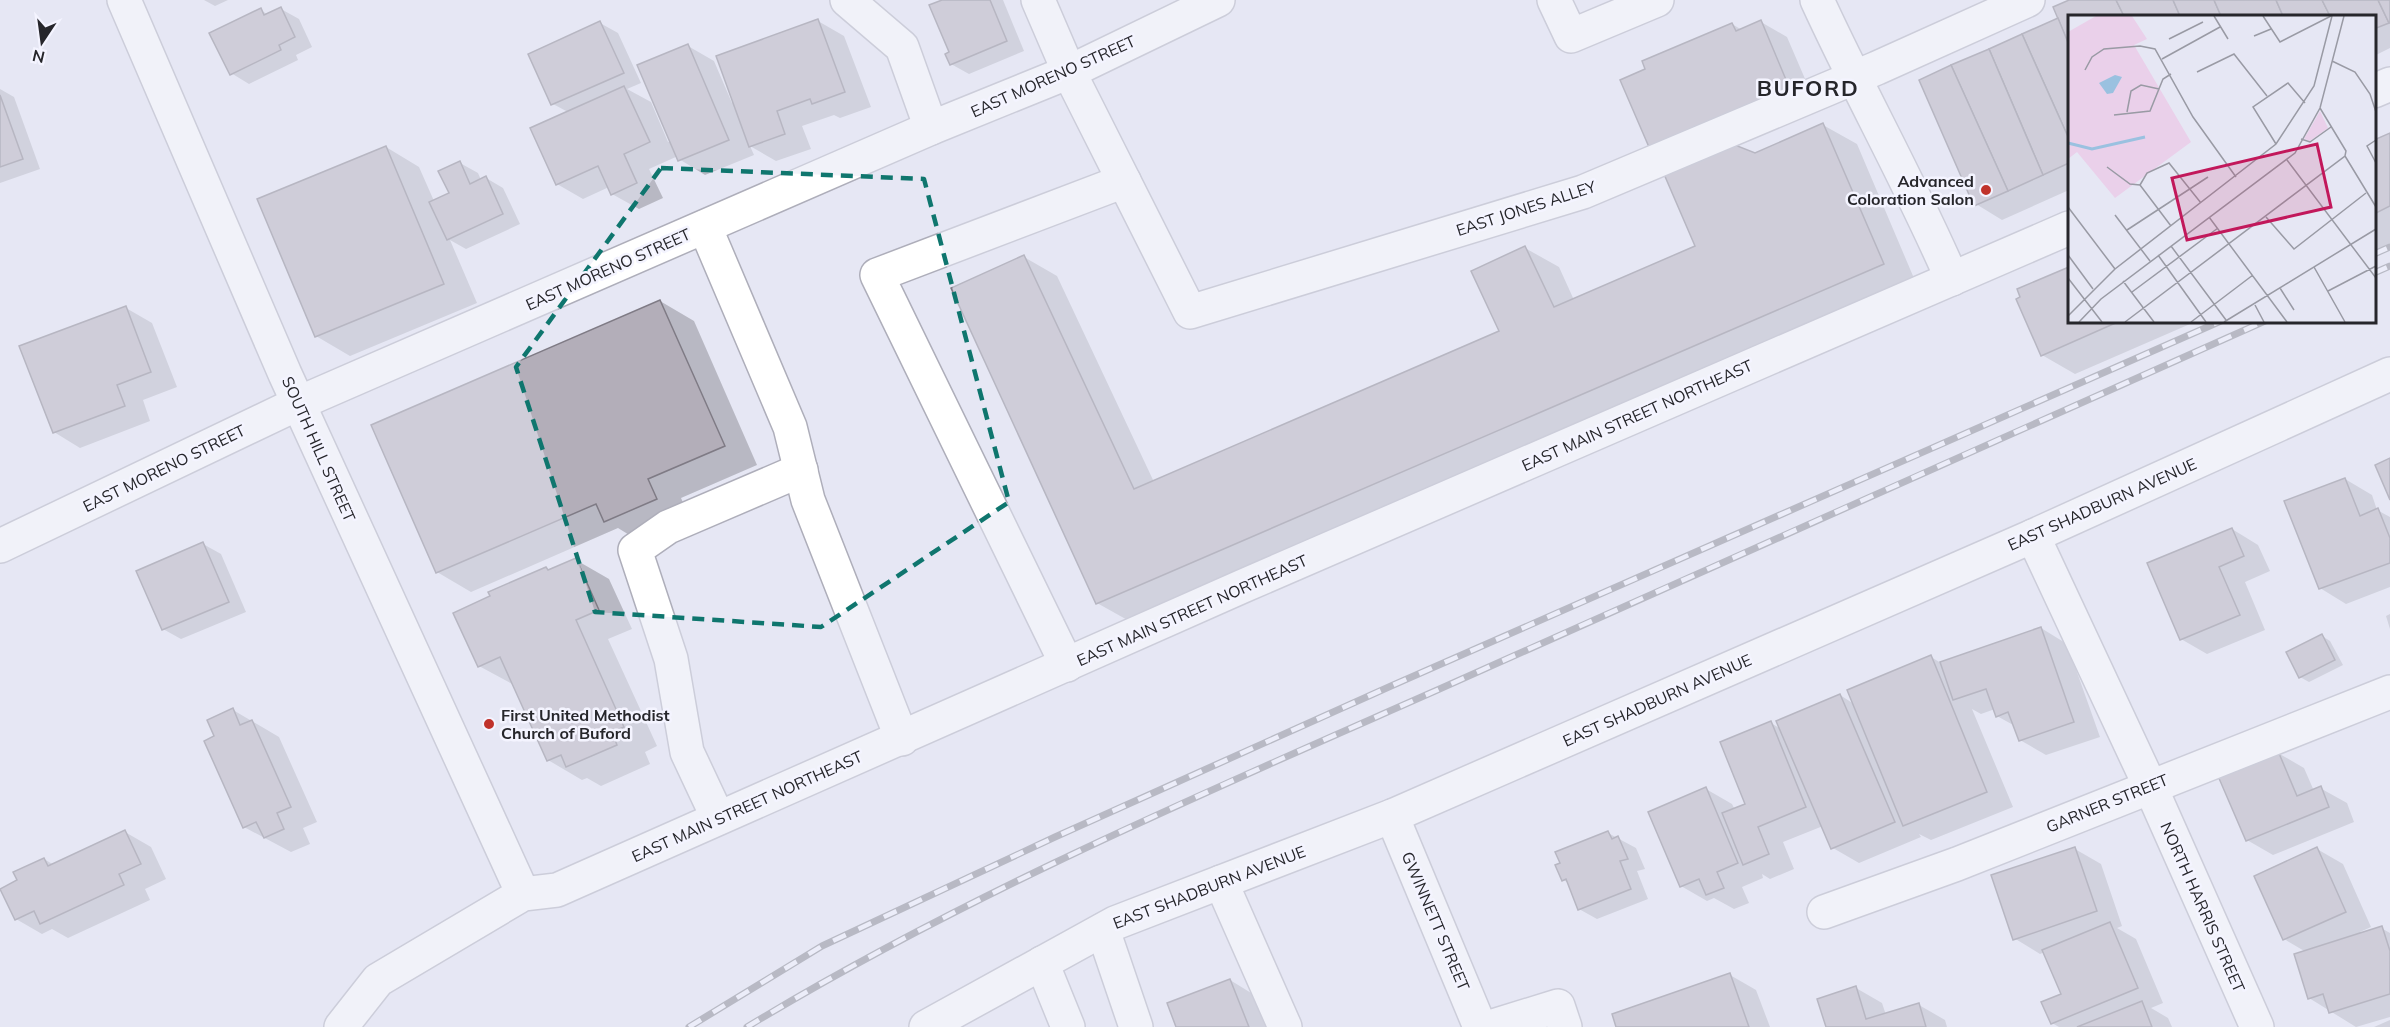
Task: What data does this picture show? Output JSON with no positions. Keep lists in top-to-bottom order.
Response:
{
  "streets": {
    "street": [
      "EAST MORENO STREET",
      "EAST JONES ALLEY",
      "EAST MAIN STREET NORTHEAST",
      "SOUTH HILL STREET",
      "EAST SHADBURN AVENUE",
      "GARNER STREET",
      "NORTH HARRIS STREET",
      "GWINNETT STREET"
    ]
  },
  "crossings": [
    ["EAST MORENO STREET", "SOUTH HILL STREET"],
    ["EAST MAIN STREET NORTHEAST", "SOUTH HILL STREET"],
    ["EAST SHADBURN AVENUE", "NORTH HARRIS STREET"],
    ["EAST SHADBURN AVENUE", "GWINNETT STREET"],
    ["GARNER STREET", "NORTH HARRIS STREET"]
  ],
  "districts": ["BUFORD"],
  "places": ["Advanced Coloration Salon", "First United Methodist Church of Buford"],
  "north": "bottom"
}
